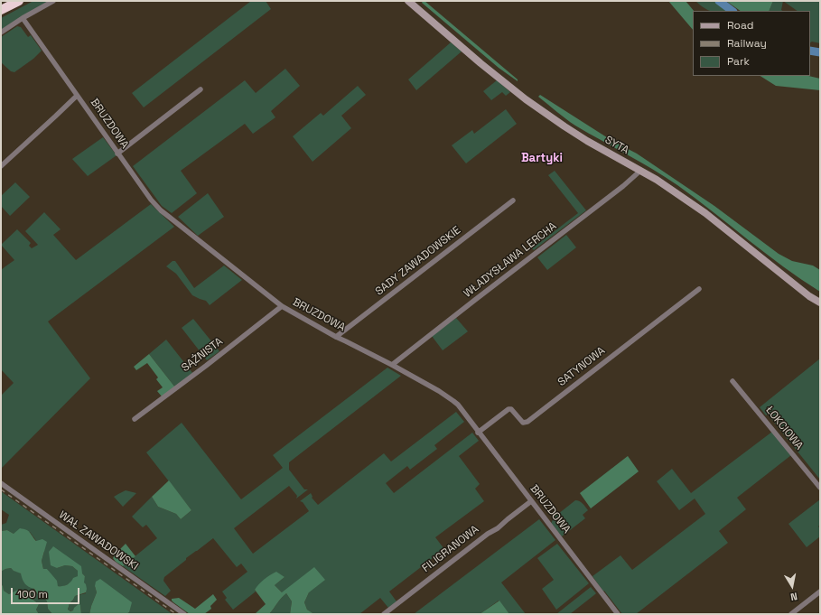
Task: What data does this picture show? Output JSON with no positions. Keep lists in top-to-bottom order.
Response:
{
  "streets": {
    "street": [
      "BRUZDOWA",
      "SYTA",
      "WŁADYSŁAWA LERCHA",
      "SADY ZAWADOWSKIE",
      "SĄŻNISTA",
      "SATYNOWA",
      "ŁOKCIOWA",
      "WAŁ ZAWADOWSKI",
      "FILIGRANOWA"
    ]
  },
  "crossings": [
    ["BRUZDOWA", "WŁADYSŁAWA LERCHA"],
    ["BRUZDOWA", "SADY ZAWADOWSKIE"],
    ["BRUZDOWA", "SĄŻNISTA"],
    ["BRUZDOWA", "SATYNOWA"],
    ["BRUZDOWA", "FILIGRANOWA"],
    ["SYTA", "WŁADYSŁAWA LERCHA"]
  ],
  "districts": ["Bartyki"],
  "legend": ["Road", "Railway", "Park"],
  "scale_bar": "100 m",
  "north": "bottom"
}
